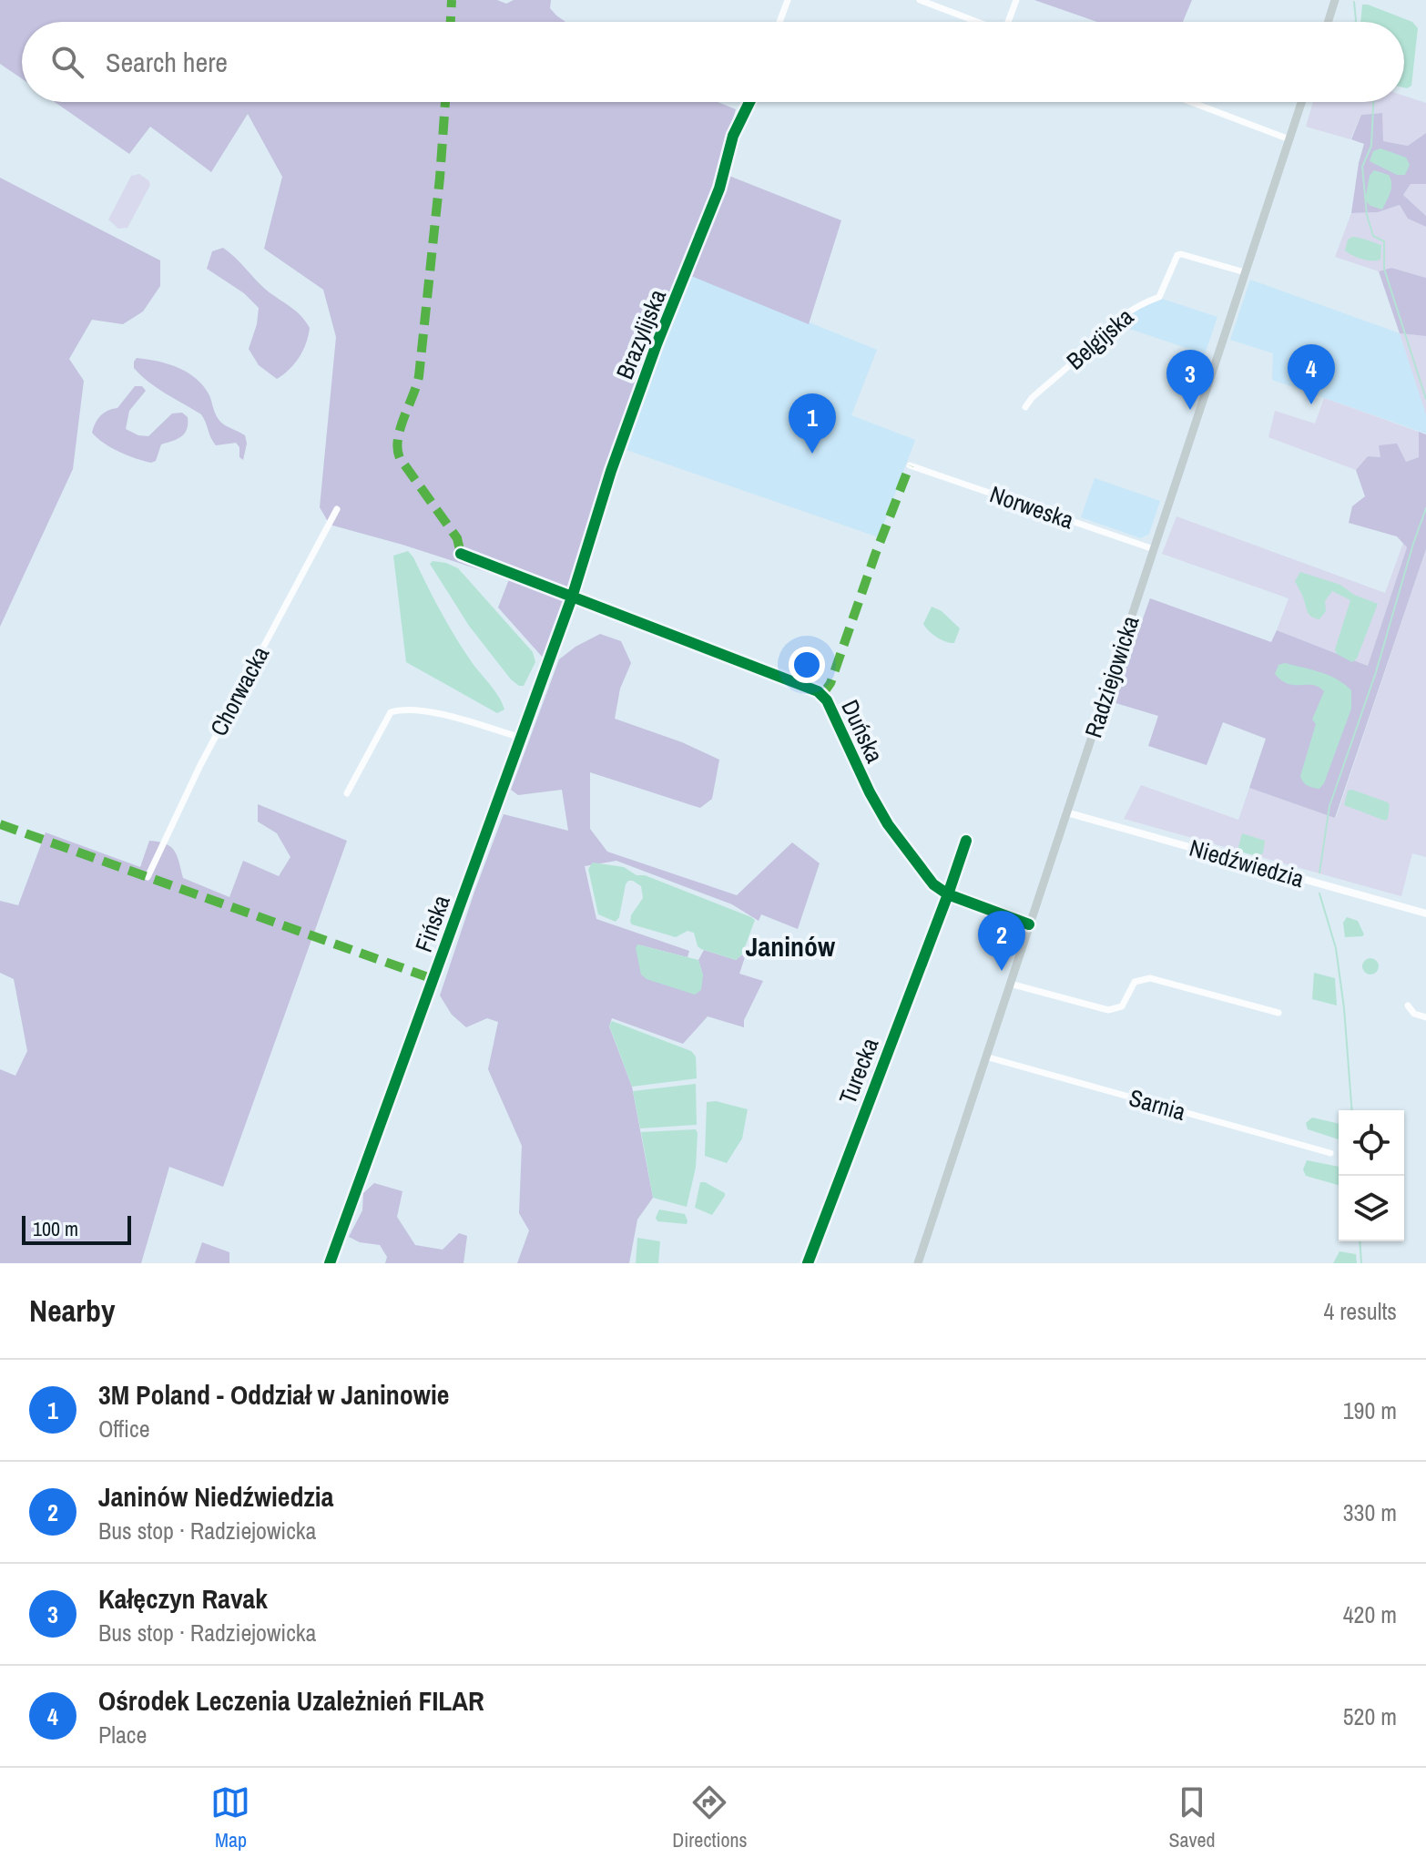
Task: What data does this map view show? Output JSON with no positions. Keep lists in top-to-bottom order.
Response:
{
  "streets": {
    "main road": ["Radziejowicka"],
    "street": [
      "Brazylijska",
      "Belgijska",
      "Norweska",
      "Chorwacka",
      "Duńska",
      "Niedźwiedzia",
      "Fińska",
      "Turecka",
      "Sarnia"
    ]
  },
  "crossings": [
    ["Brazylijska", "Duńska"],
    ["Brazylijska", "Fińska"],
    ["Belgijska", "Radziejowicka"],
    ["Norweska", "Radziejowicka"],
    ["Radziejowicka", "Duńska"],
    ["Radziejowicka", "Niedźwiedzia"],
    ["Radziejowicka", "Sarnia"],
    ["Duńska", "Fińska"],
    ["Duńska", "Turecka"]
  ],
  "districts": ["Janinów"],
  "scale_bar": "100 m",
  "page": {
    "search": "Search here",
    "pins": [
      "4",
      "3",
      "1",
      "2"
    ],
    "scale": "100 m",
    "heading": ["Nearby", "4 results"],
    "list": [
      {
        "mark": "1",
        "name": "3M Poland - Oddział w Janinowie",
        "note": "Office",
        "value": "190 m"
      },
      {
        "mark": "2",
        "name": "Janinów Niedźwiedzia",
        "note": "Bus stop · Radziejowicka",
        "value": "330 m"
      },
      {
        "mark": "3",
        "name": "Kałęczyn Ravak",
        "note": "Bus stop · Radziejowicka",
        "value": "420 m"
      },
      {
        "mark": "4",
        "name": "Ośrodek Leczenia Uzależnień FILAR",
        "note": "Place",
        "value": "520 m"
      }
    ],
    "nav": ["Map", "Directions", "Saved"]
  }
}
